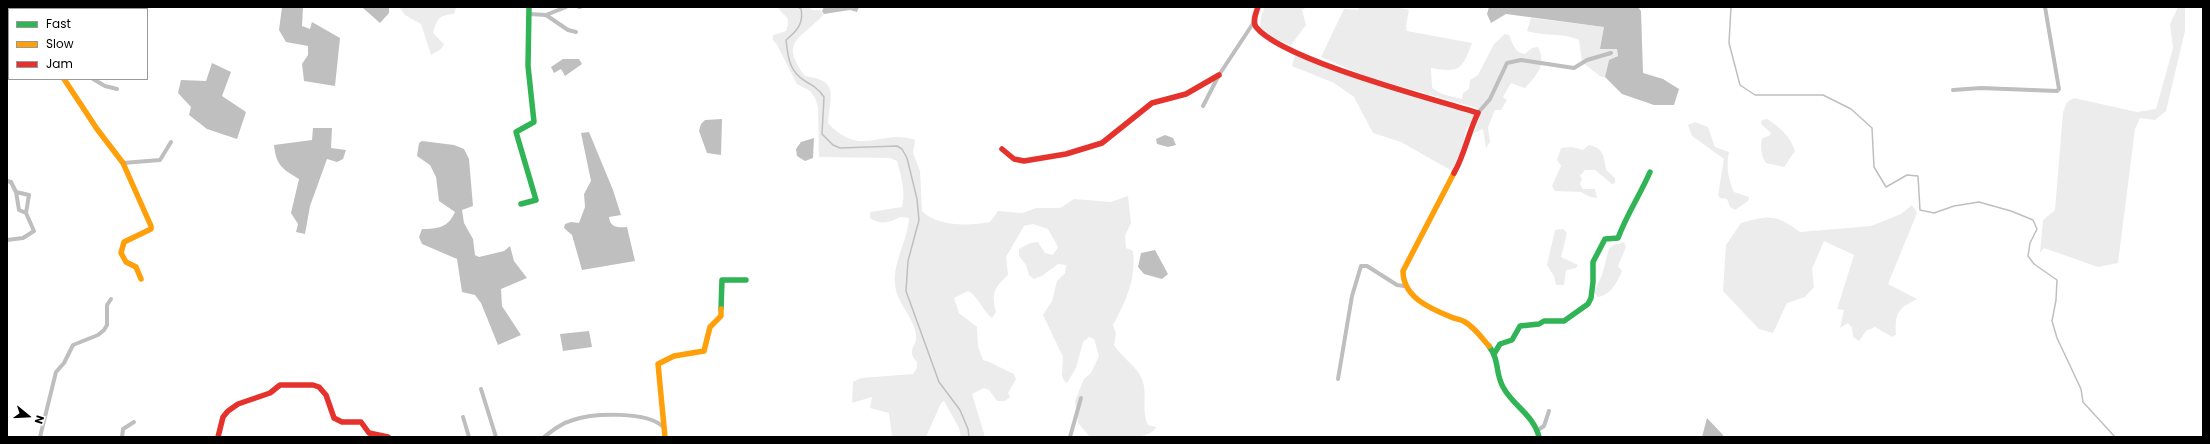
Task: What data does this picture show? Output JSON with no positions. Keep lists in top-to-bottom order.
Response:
{
  "legend": ["Fast", "Slow", "Jam"],
  "north": "right"
}
